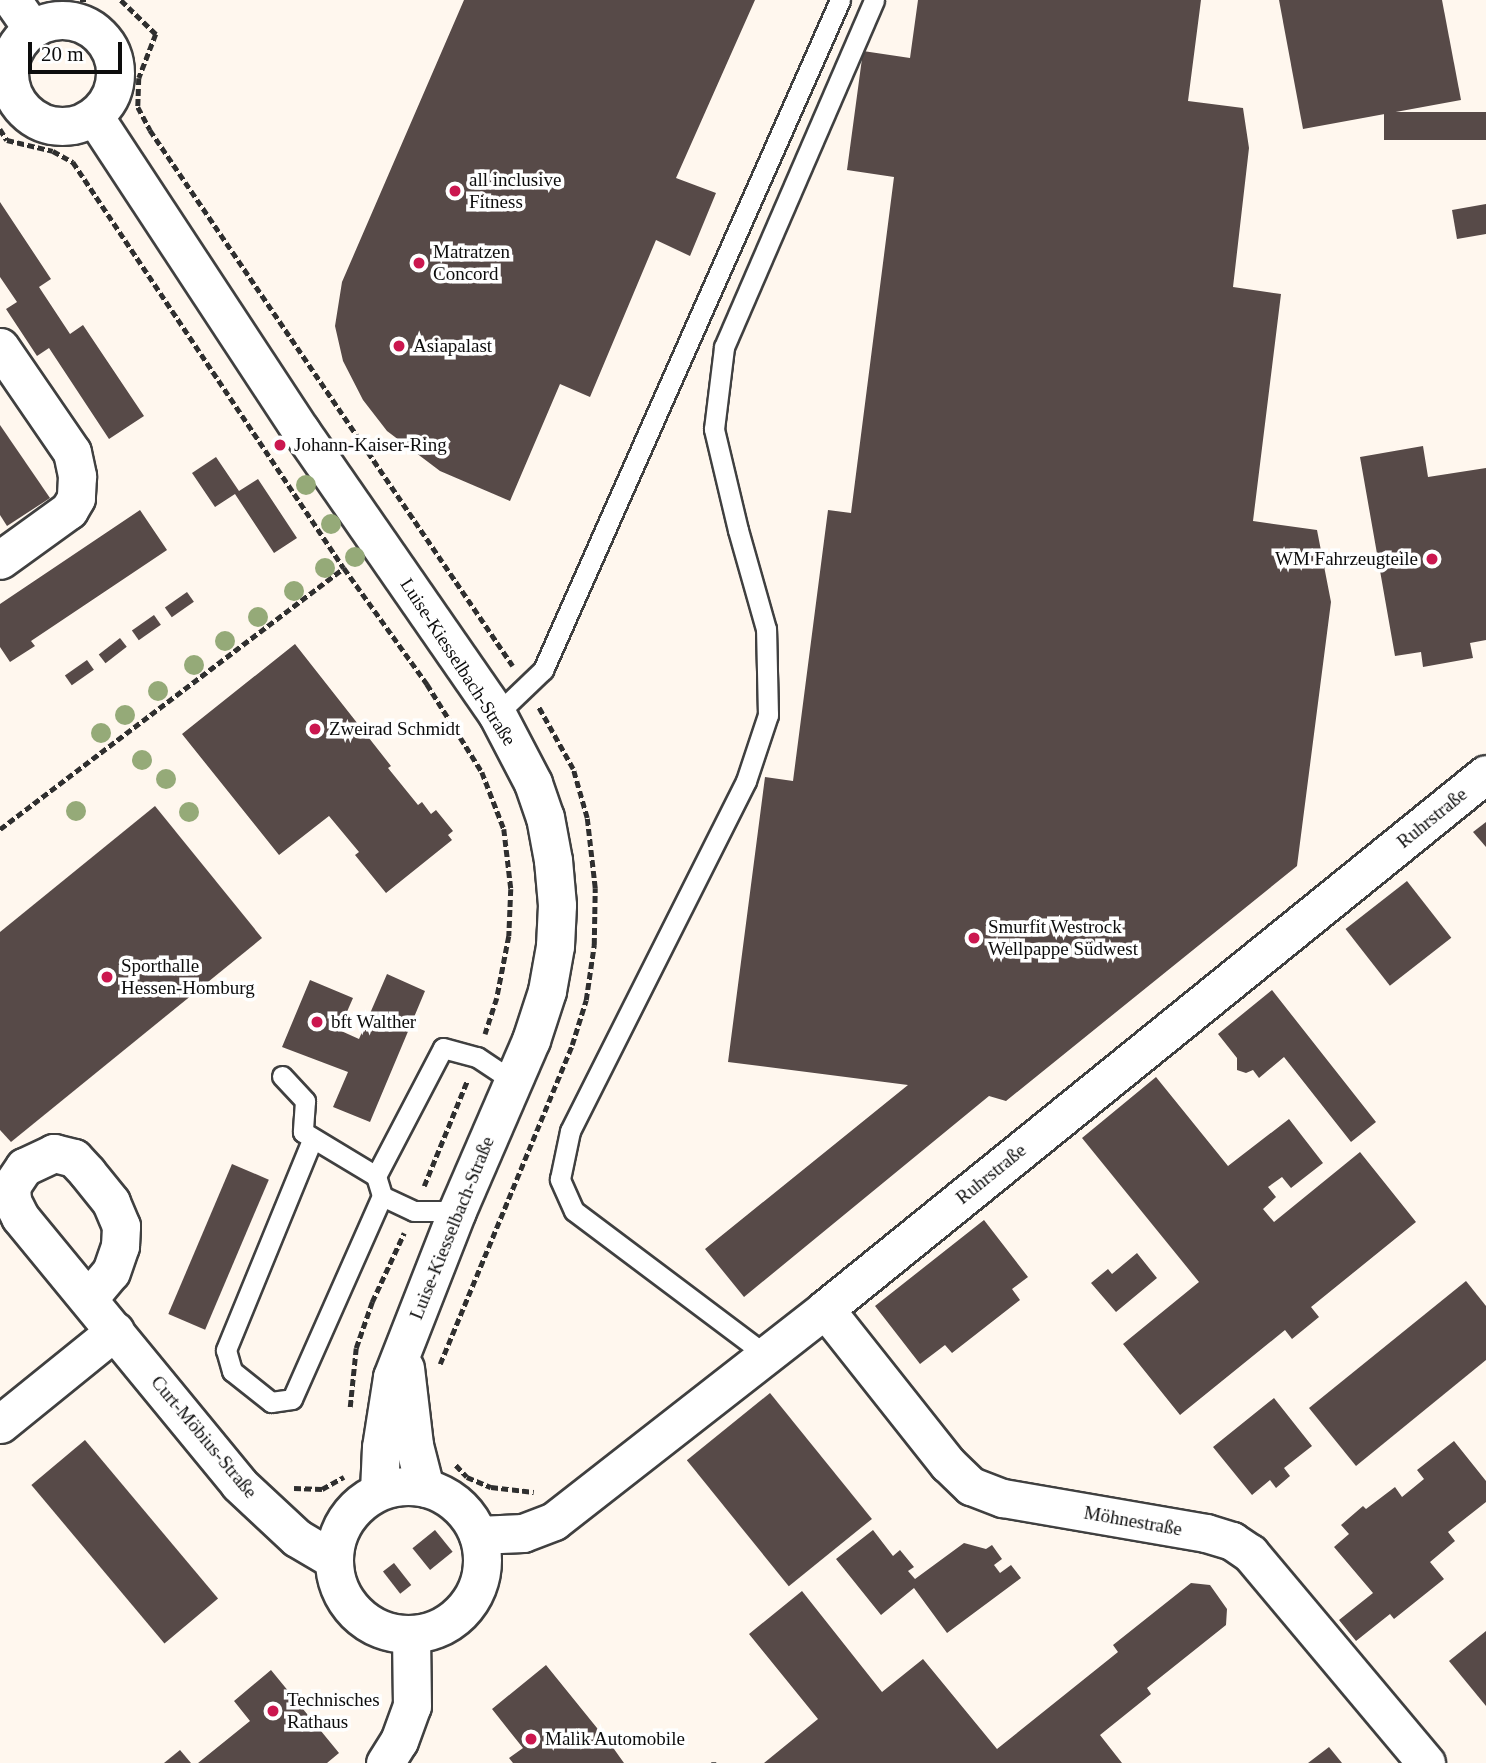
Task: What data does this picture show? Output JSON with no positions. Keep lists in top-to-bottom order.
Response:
{
  "streets": {
    "street": [
      "Luise-Kiesselbach-Straße",
      "Ruhrstraße",
      "Curt-Möbius-Straße",
      "Möhnestraße"
    ]
  },
  "crossings": [
    ["Luise-Kiesselbach-Straße", "Ruhrstraße"],
    ["Luise-Kiesselbach-Straße", "Curt-Möbius-Straße"],
    ["Ruhrstraße", "Curt-Möbius-Straße"],
    ["Ruhrstraße", "Möhnestraße"]
  ],
  "places": [
    "all inclusive Fitness",
    "Matratzen Concord",
    "Asiapalast",
    "Johann-Kaiser-Ring",
    "WM Fahrzeugteile",
    "Zweirad Schmidt",
    "Smurfit Westrock Wellpappe Südwest",
    "Sporthalle Hessen-Homburg",
    "bft Walther",
    "Technisches Rathaus",
    "Malik Automobile"
  ],
  "scale_bar": "20 m"
}
